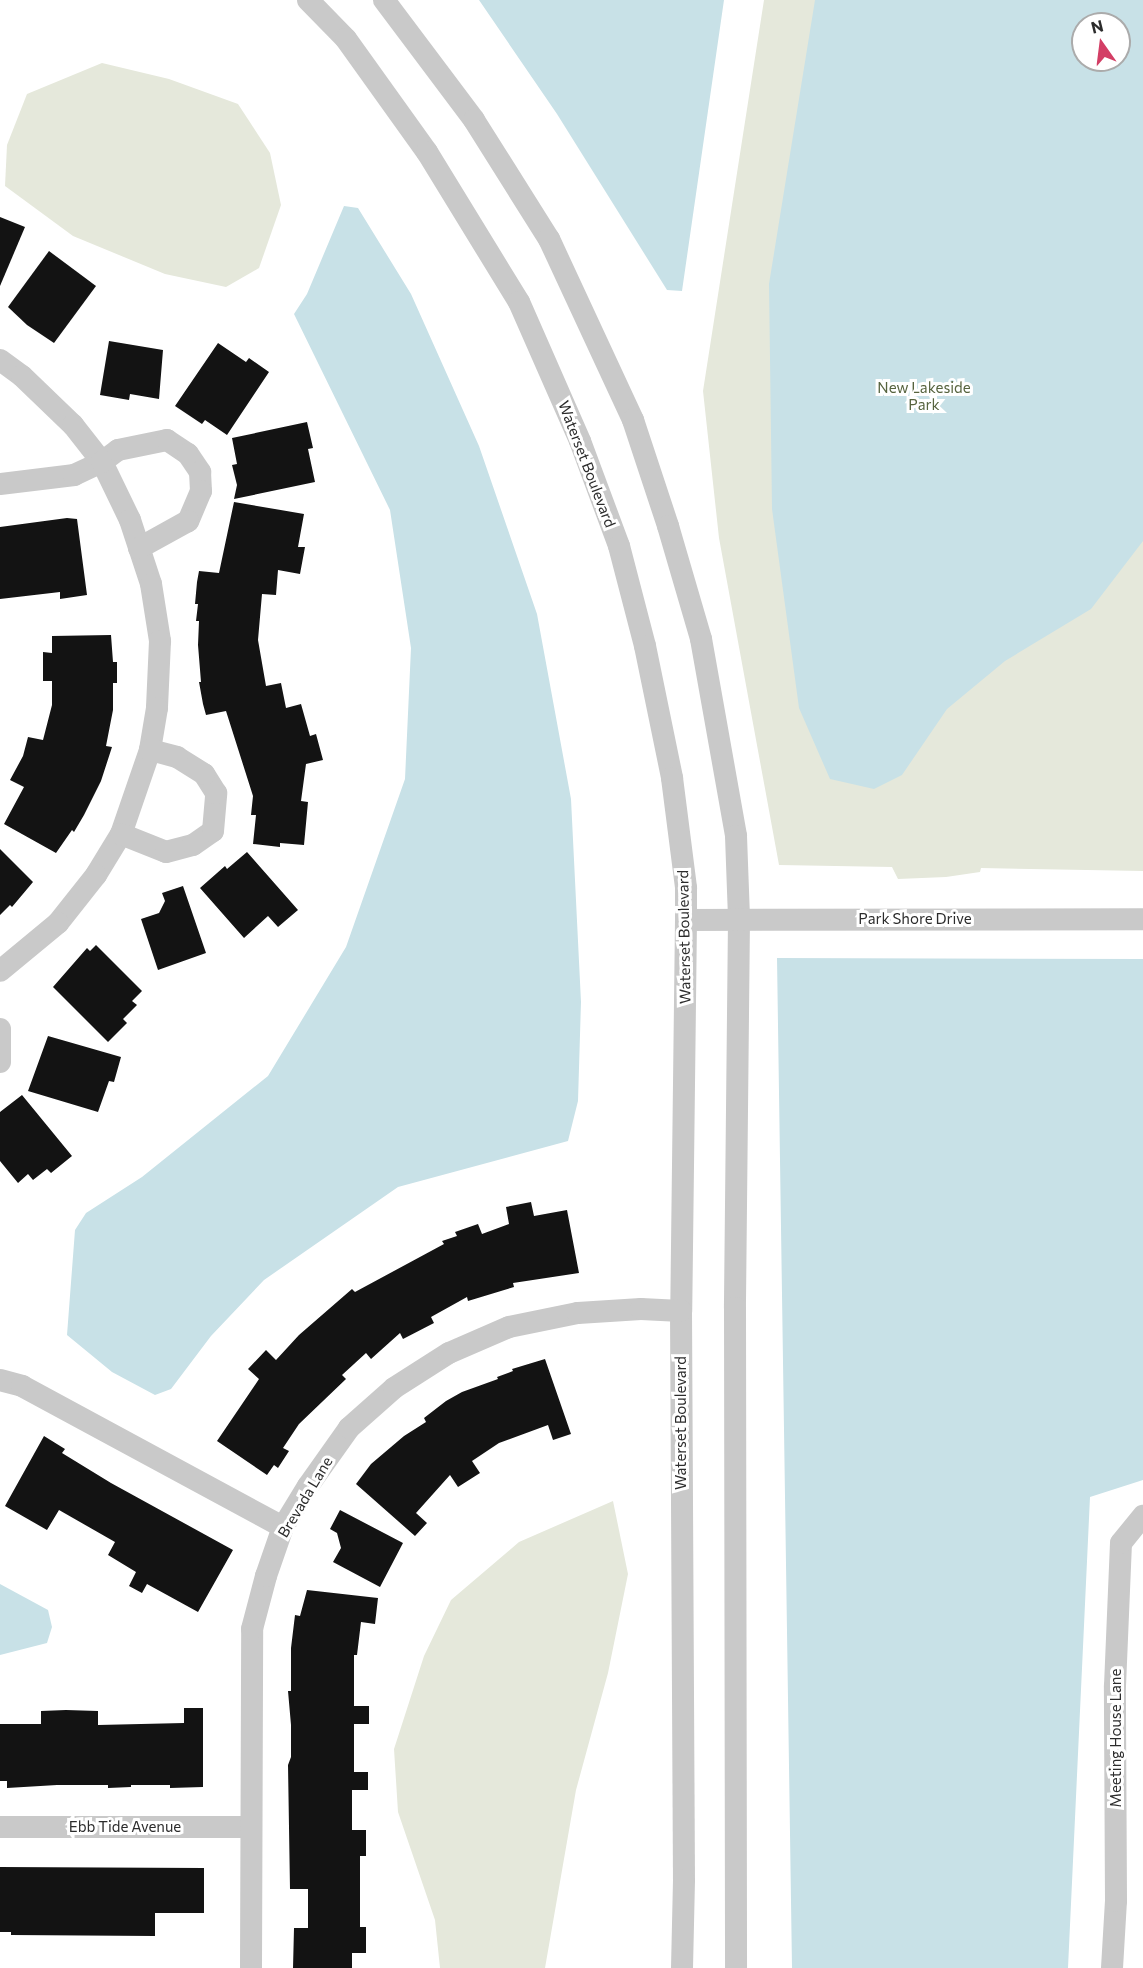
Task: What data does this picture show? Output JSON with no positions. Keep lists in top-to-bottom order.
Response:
{
  "streets": {
    "street": [
      "Waterset Boulevard",
      "Park Shore Drive",
      "Brevada Lane",
      "Meeting House Lane",
      "Ebb Tide Avenue"
    ]
  },
  "crossings": [
    ["Waterset Boulevard", "Park Shore Drive"],
    ["Waterset Boulevard", "Brevada Lane"],
    ["Brevada Lane", "Ebb Tide Avenue"]
  ],
  "parks": ["New Lakeside Park"],
  "north": "top"
}
